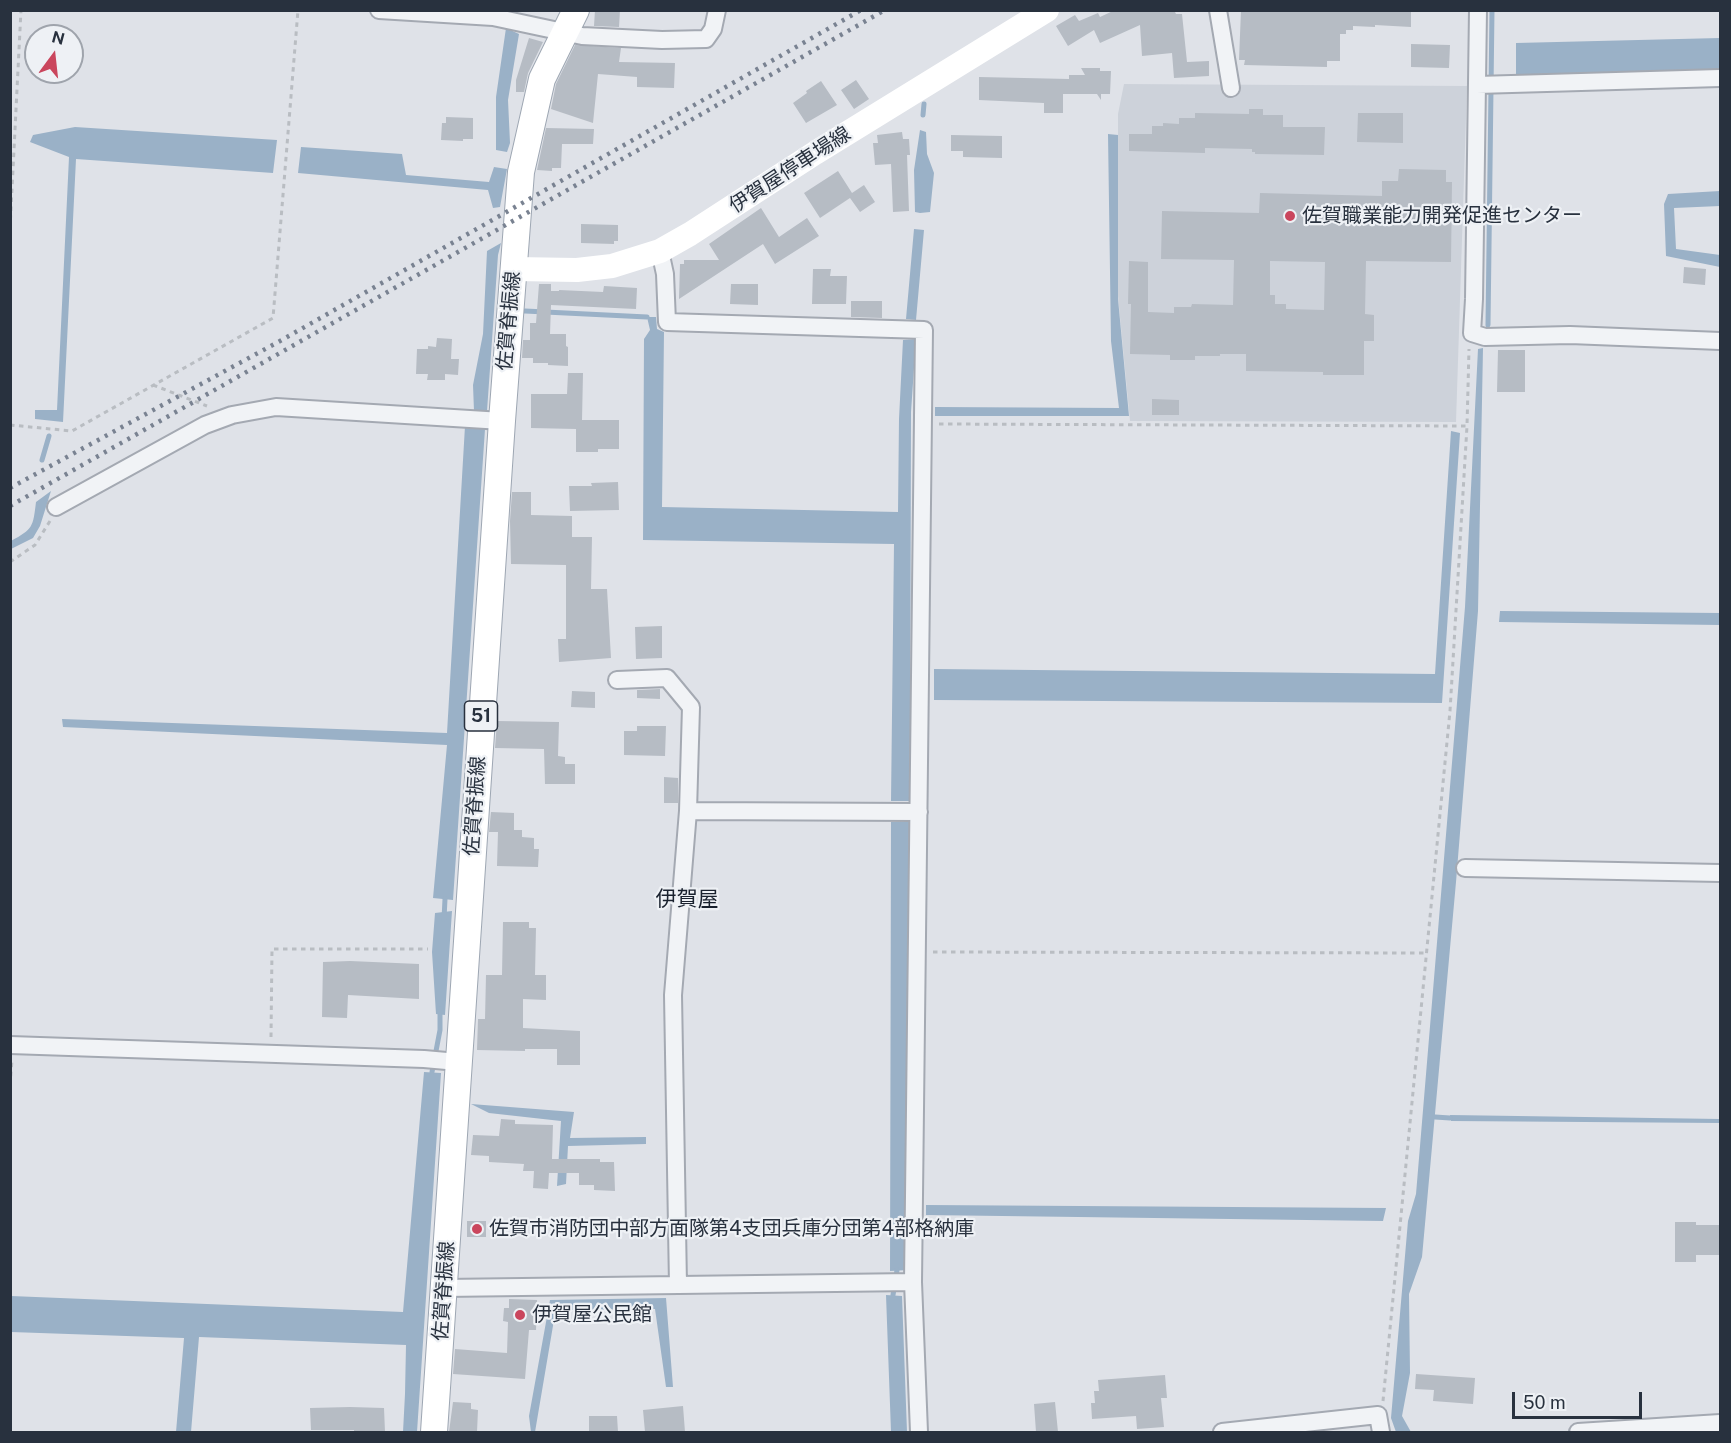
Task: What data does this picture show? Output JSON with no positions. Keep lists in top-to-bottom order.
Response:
{
  "streets": {
    "main road": ["伊賀屋停車場線", "佐賀脊振線", "51"]
  },
  "crossings": [
    ["伊賀屋停車場線", "佐賀脊振線"]
  ],
  "districts": ["伊賀屋"],
  "places": ["佐賀職業能力開発促進センター", "佐賀市消防団中部方面隊第4支団兵庫分団第4部格納庫", "伊賀屋公民館"],
  "scale_bar": "50 m",
  "north": "top"
}
